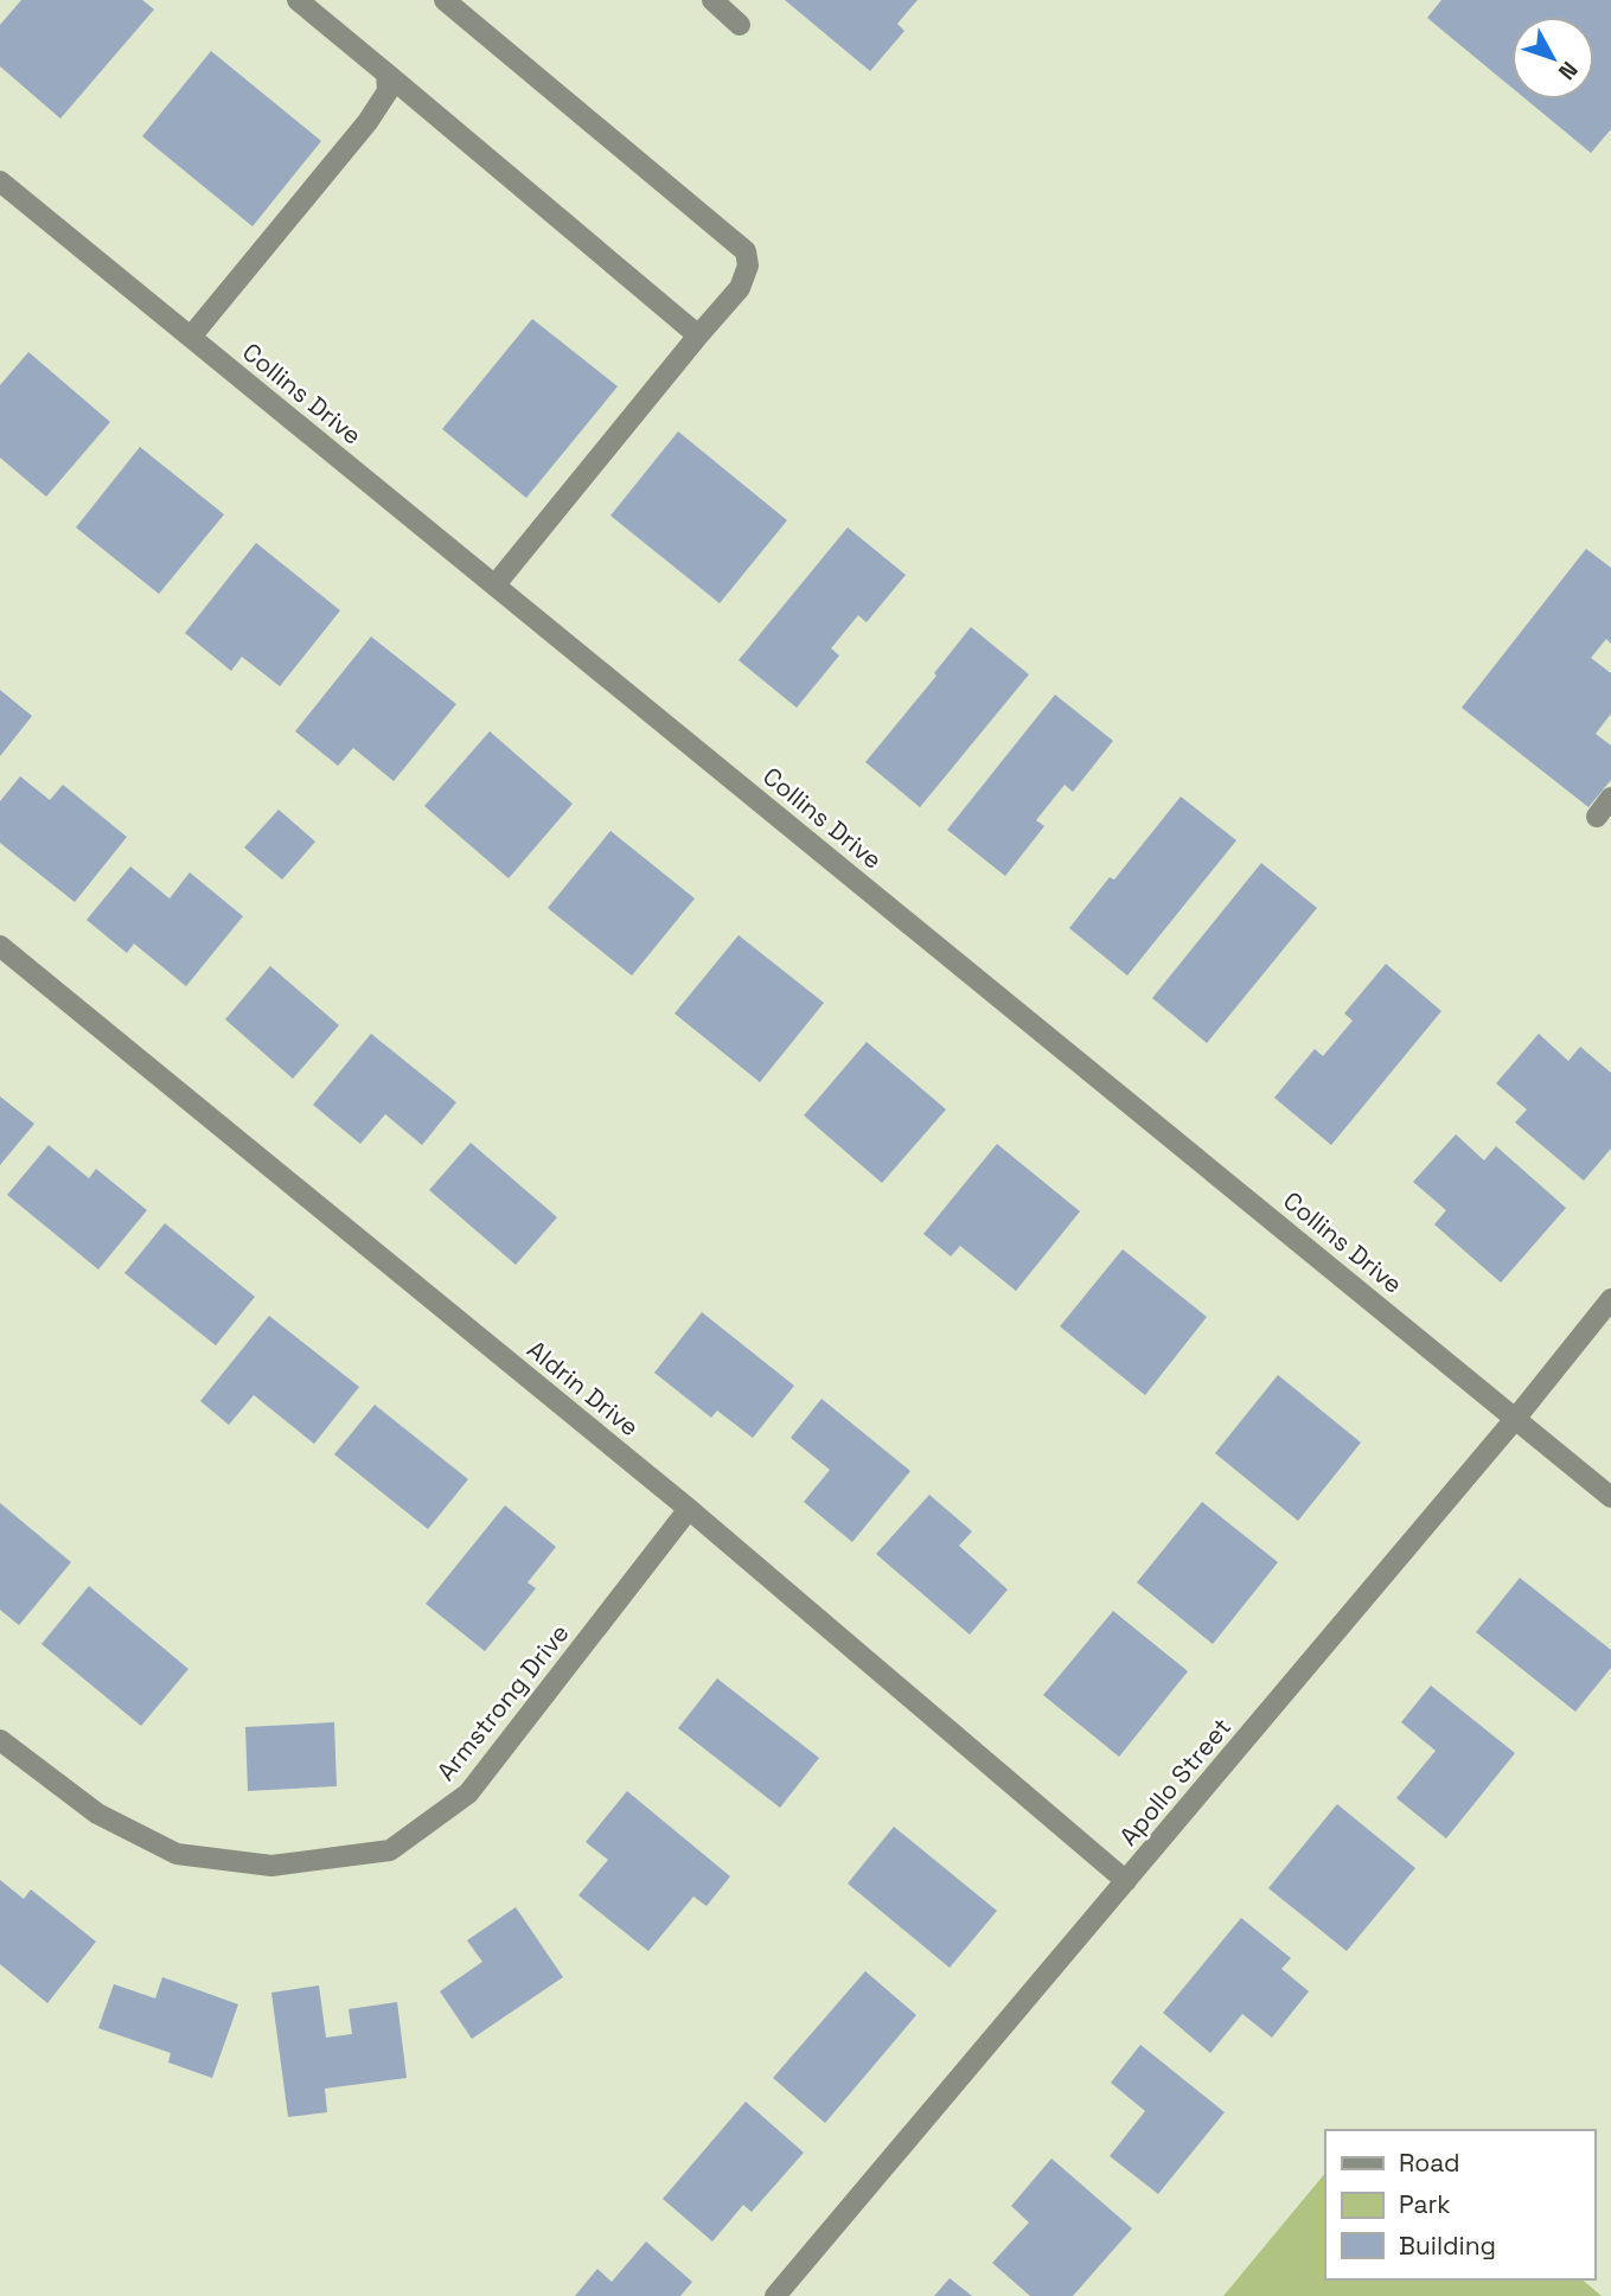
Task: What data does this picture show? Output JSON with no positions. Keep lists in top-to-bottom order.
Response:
{
  "streets": {
    "street": [
      "Collins Drive",
      "Aldrin Drive",
      "Armstrong Drive",
      "Apollo Street"
    ]
  },
  "crossings": [
    ["Collins Drive", "Apollo Street"],
    ["Aldrin Drive", "Armstrong Drive"],
    ["Aldrin Drive", "Apollo Street"]
  ],
  "legend": ["Road", "Park", "Building"],
  "north": "bottom right"
}
